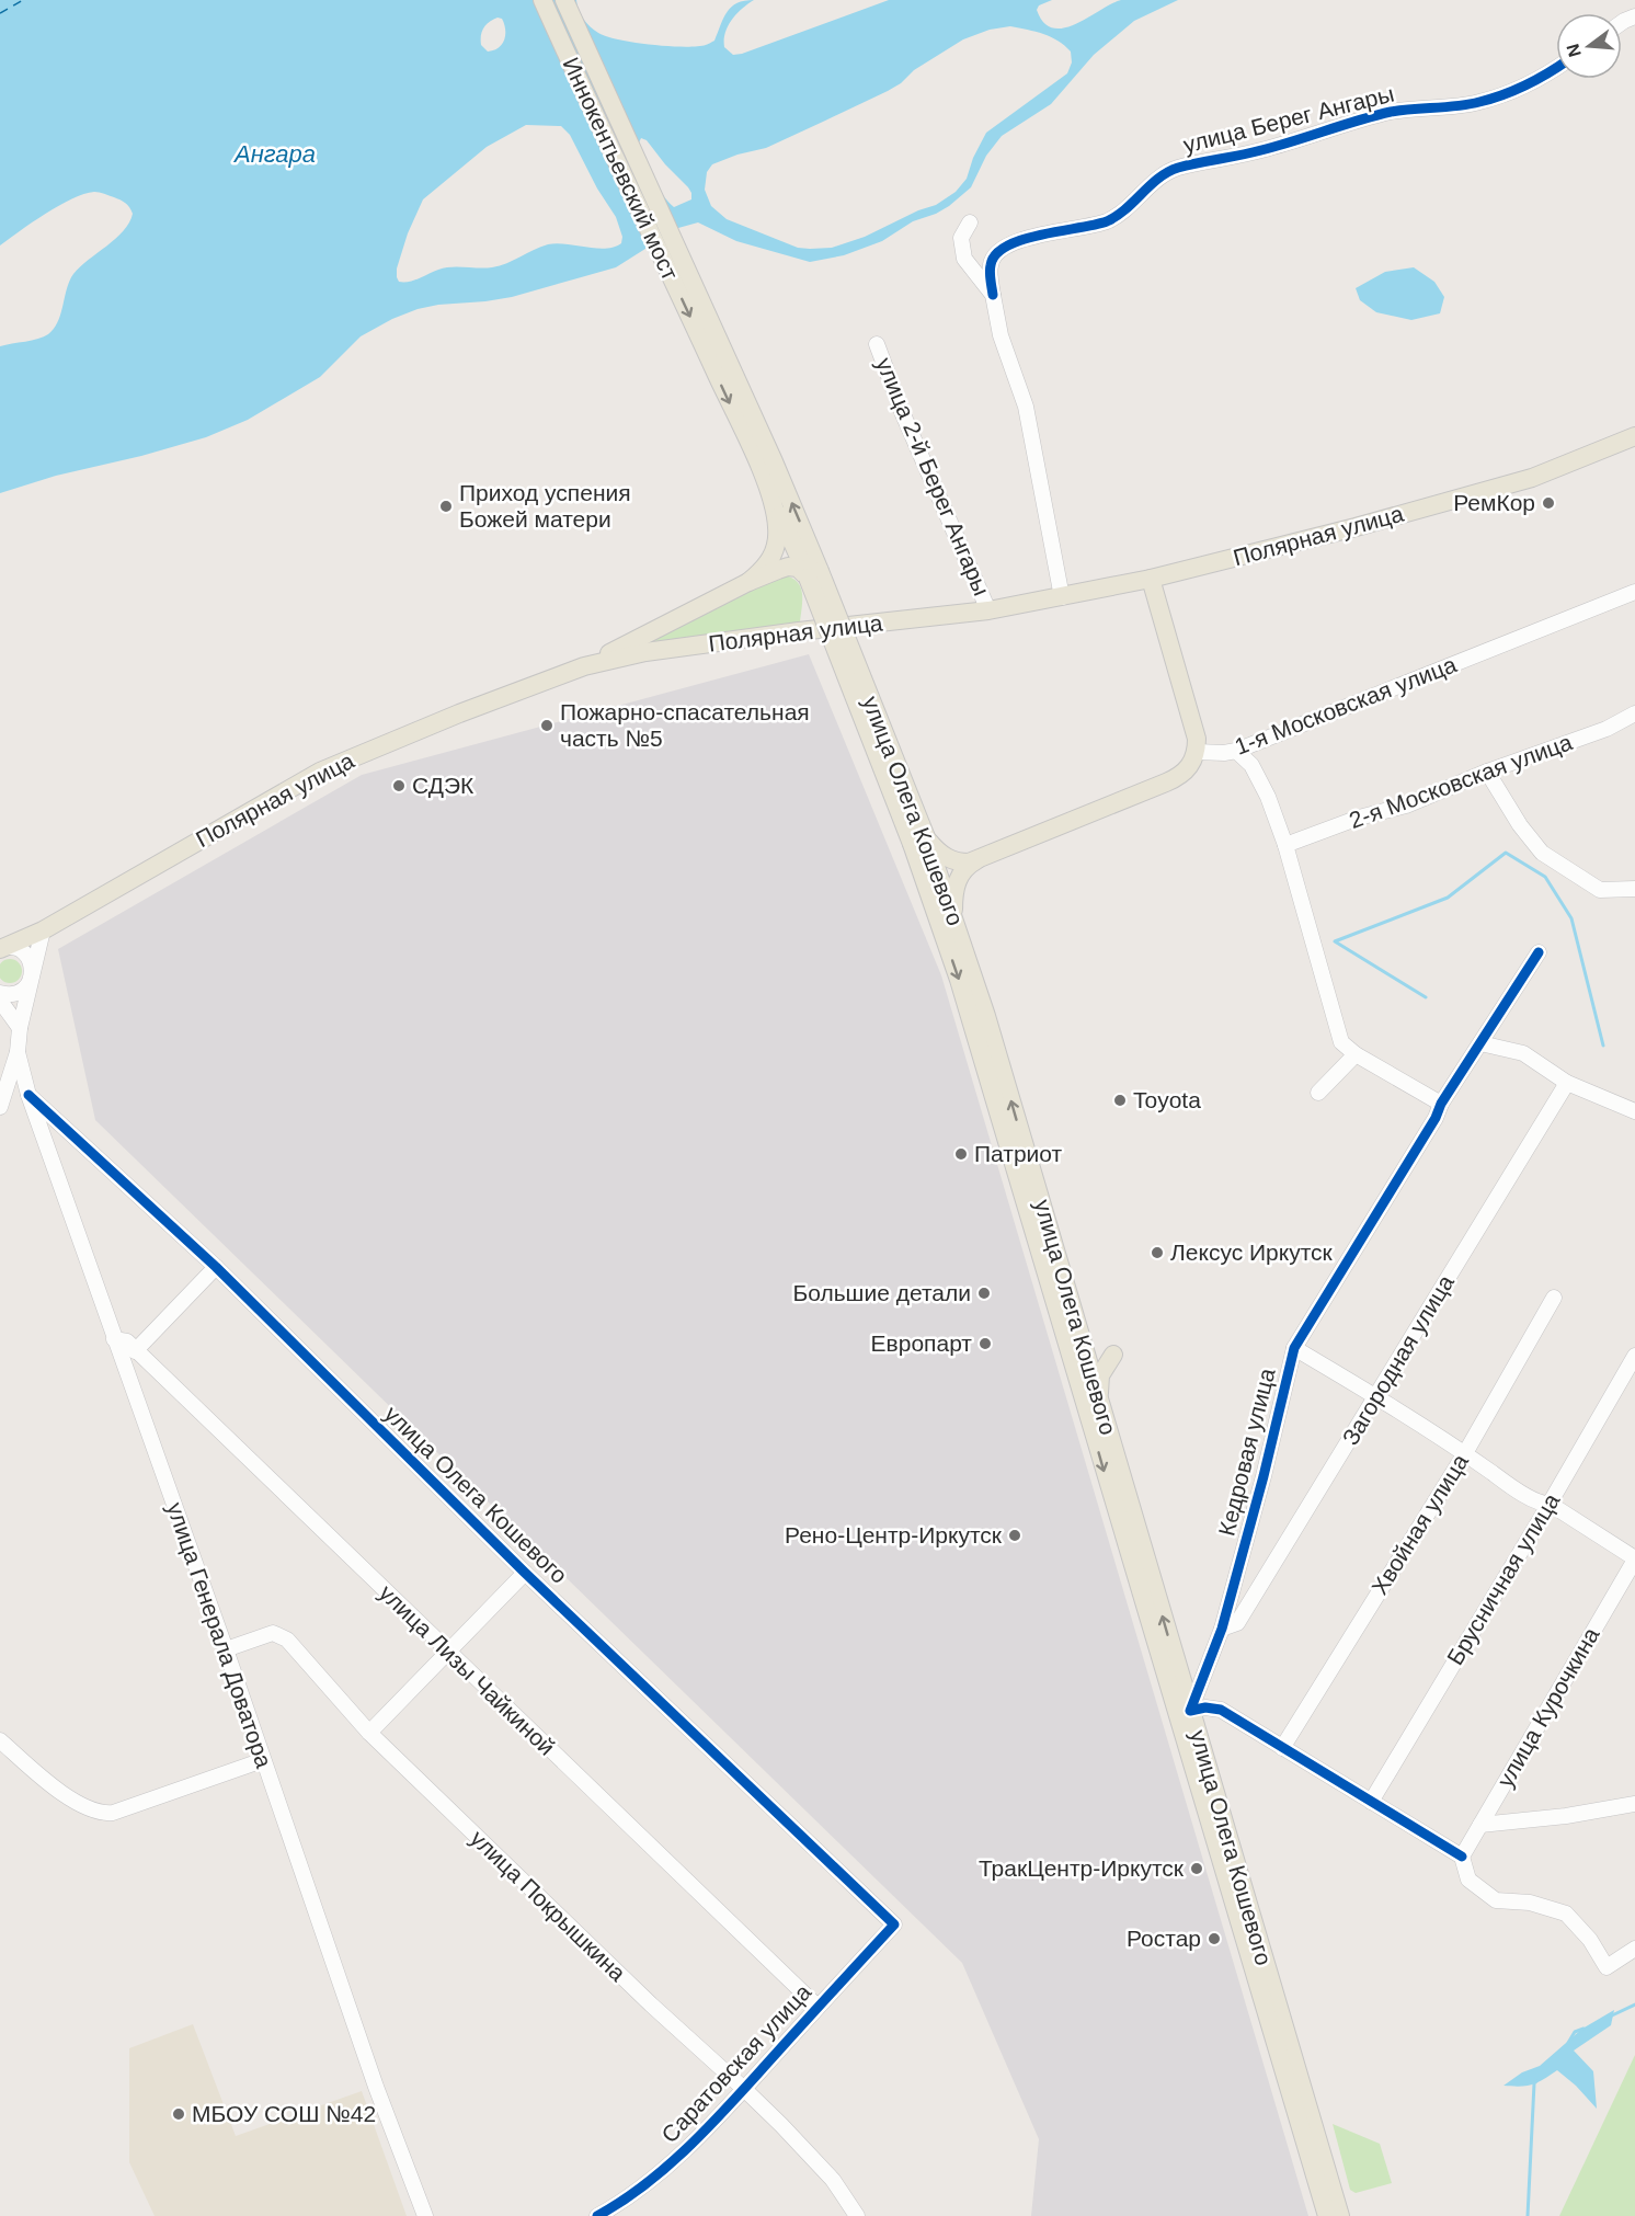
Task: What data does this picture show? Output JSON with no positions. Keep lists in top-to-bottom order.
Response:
{
  "streets": {
    "main road": ["Иннокентьевский мост", "Полярная улица", "улица Олега Кошевого"],
    "street": [
      "улица Берег Ангары",
      "улица 2-й Берег Ангары",
      "1-я Московская улица",
      "2-я Московская улица",
      "Загородная улица",
      "Кедровая улица",
      "Хвойная улица",
      "Брусничная улица",
      "улица Генерала Доватора",
      "улица Лизы Чайкиной",
      "улица Курочкина",
      "улица Покрышкина",
      "Саратовская улица"
    ]
  },
  "crossings": [
    ["улица Берег Ангары", "Полярная улица"],
    ["Иннокентьевский мост", "улица Олега Кошевого"],
    ["улица 2-й Берег Ангары", "Полярная улица"],
    ["улица Олега Кошевого", "Кедровая улица"],
    ["улица Олега Кошевого", "улица Генерала Доватора"],
    ["улица Олега Кошевого", "Саратовская улица"],
    ["Загородная улица", "Кедровая улица"],
    ["улица Генерала Доватора", "улица Лизы Чайкиной"],
    ["улица Генерала Доватора", "улица Покрышкина"],
    ["улица Лизы Чайкиной", "Саратовская улица"],
    ["улица Покрышкина", "Саратовская улица"]
  ],
  "water": ["Ангара"],
  "places": [
    "РемКор",
    "Приход успения Божей матери",
    "Пожарно-спасательная часть №5",
    "СДЭК",
    "Toyota",
    "Патриот",
    "Лексус Иркутск",
    "Большие детали",
    "Европарт",
    "Рено-Центр-Иркутск",
    "ТракЦентр-Иркутск",
    "Ростар",
    "МБОУ СОШ №42"
  ],
  "north": "left"
}
